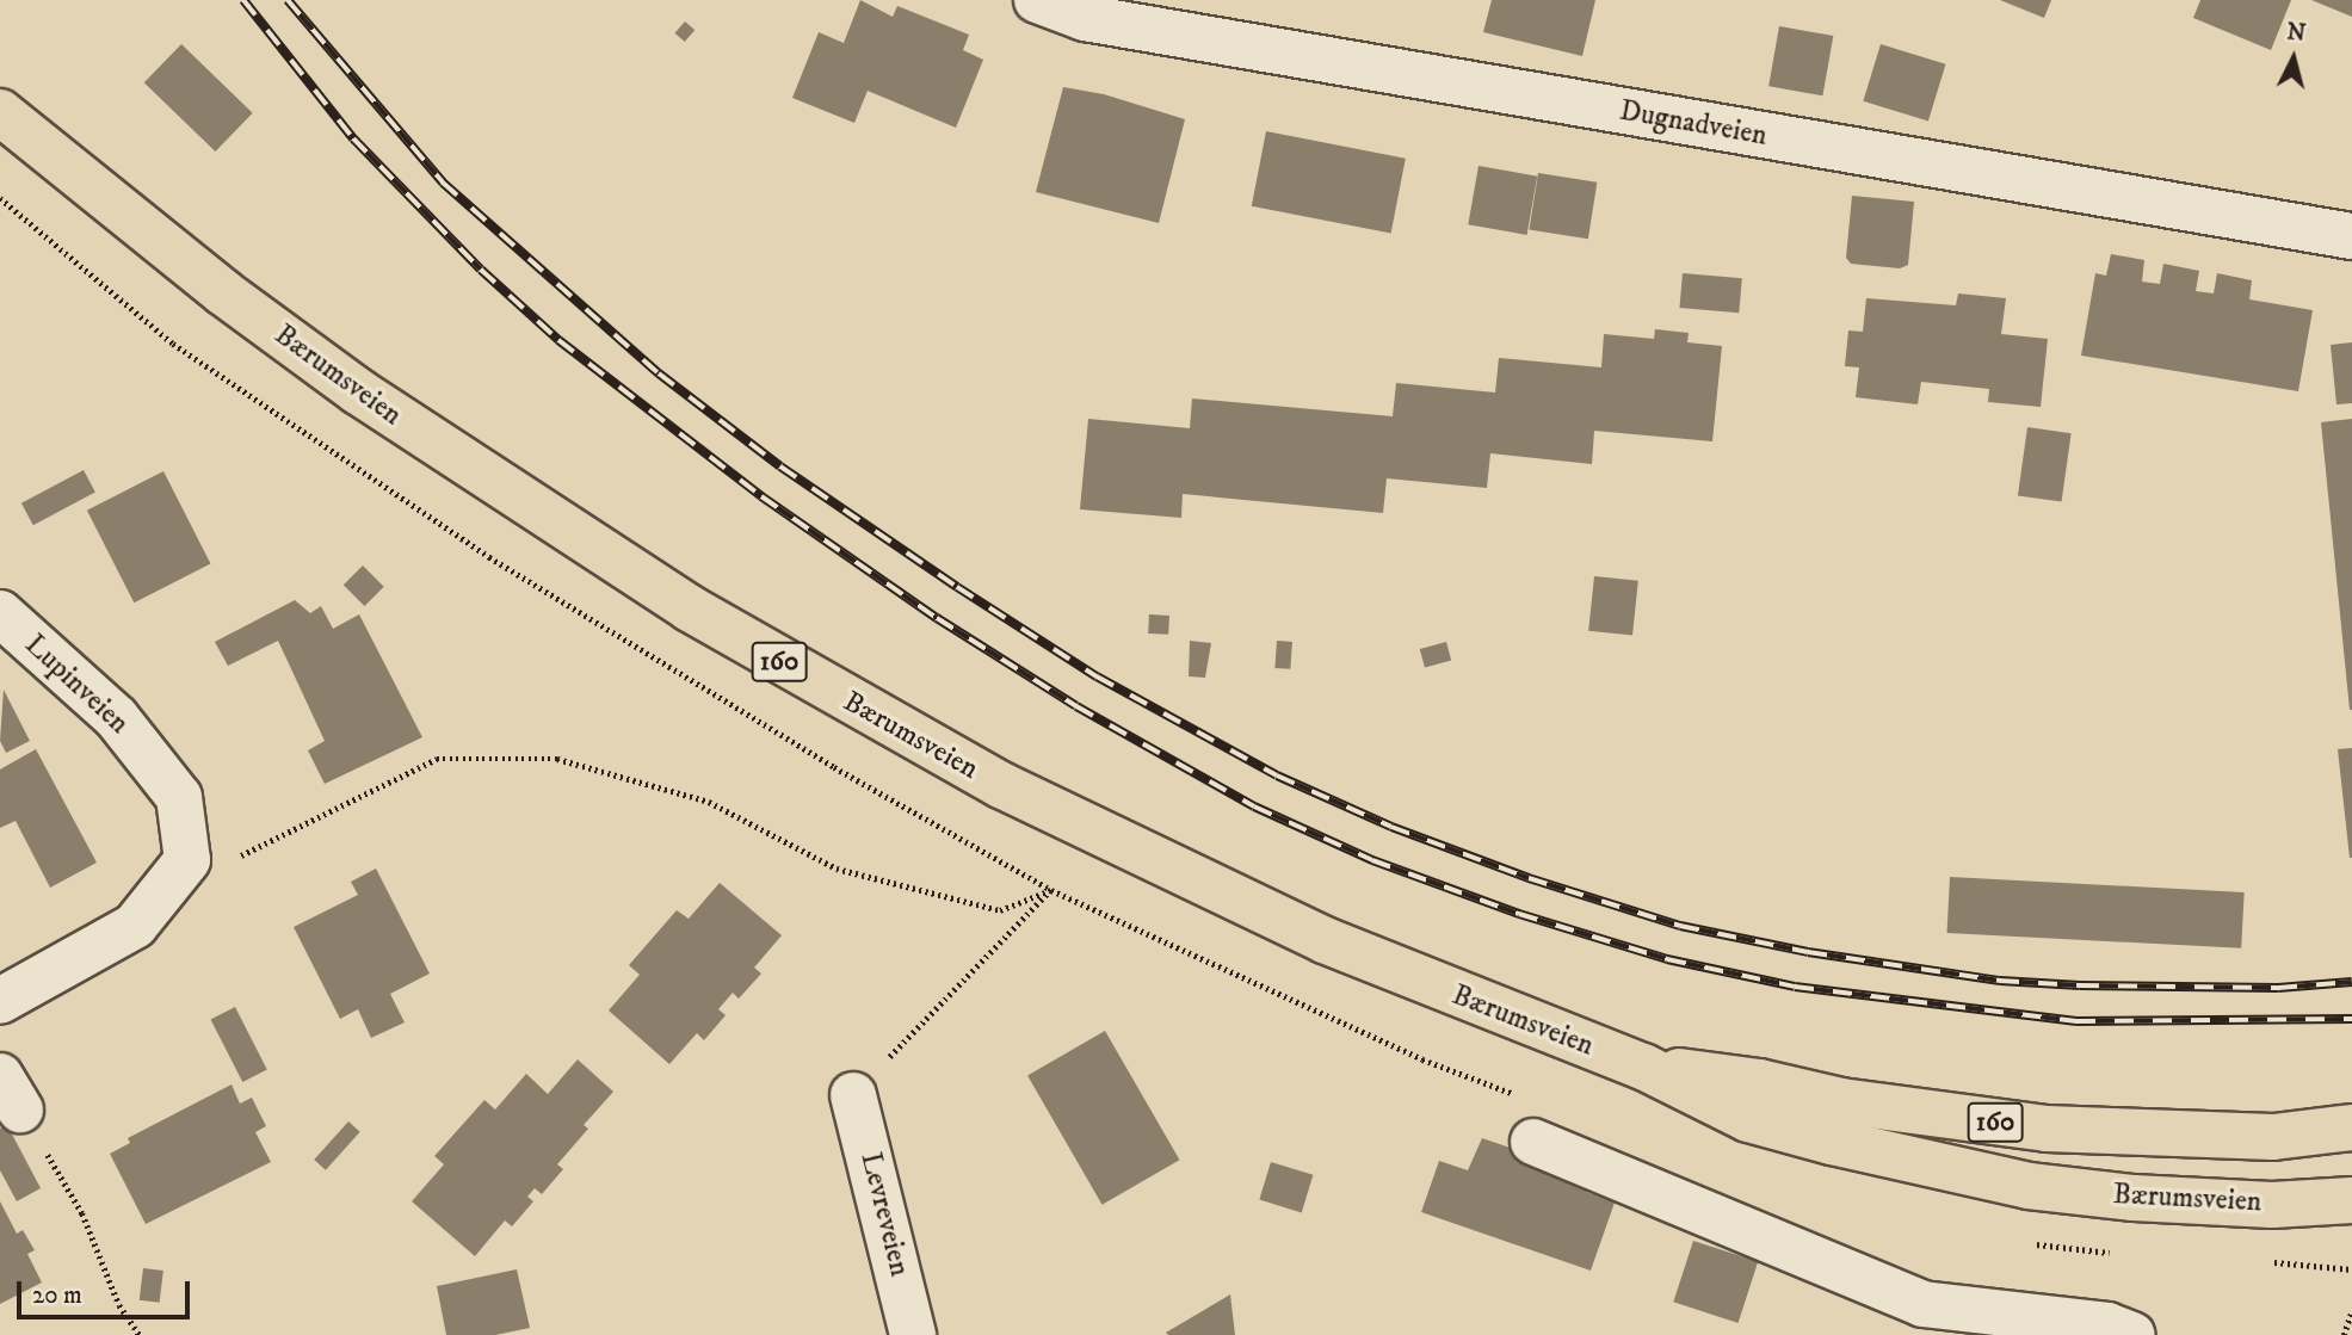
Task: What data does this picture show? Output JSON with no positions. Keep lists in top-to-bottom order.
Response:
{
  "streets": {
    "main road": ["Bærumsveien", "160"],
    "street": ["Dugnadveien", "Lupinveien", "Levreveien"]
  },
  "scale_bar": "20 m",
  "north": "top"
}
